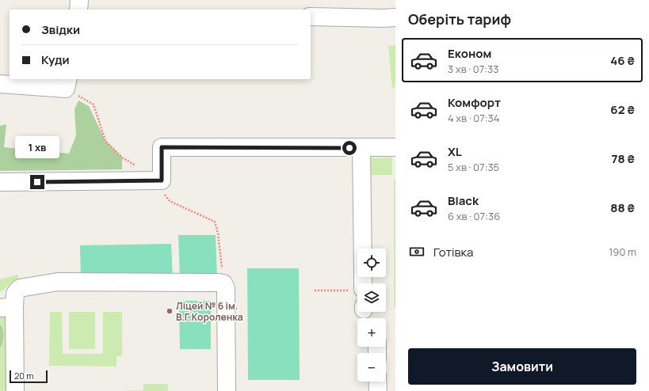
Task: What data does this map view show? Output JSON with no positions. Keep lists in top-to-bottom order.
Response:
{
  "places": ["Ліцей № 6 ім. В.Г.Короленка"],
  "scale_bar": "20 m",
  "page": {
    "heading": "Оберіть тариф",
    "banner": ["Звідки", "Куди"],
    "list": [
      {
        "name": "Економ",
        "note": "3 хв · 07:33",
        "value": "46 ₴"
      },
      {
        "name": "Комфорт",
        "note": "4 хв · 07:34",
        "value": "62 ₴"
      },
      {
        "name": "XL",
        "note": "5 хв · 07:35",
        "value": "78 ₴"
      },
      {
        "name": "Black",
        "note": "6 хв · 07:36",
        "value": "88 ₴"
      }
    ],
    "bubble": "1 хв",
    "pay": ["Готівка", "190 m"],
    "map_buttons": ["+", "−"],
    "buttons": "Замовити",
    "scale": "20 m"
  }
}
